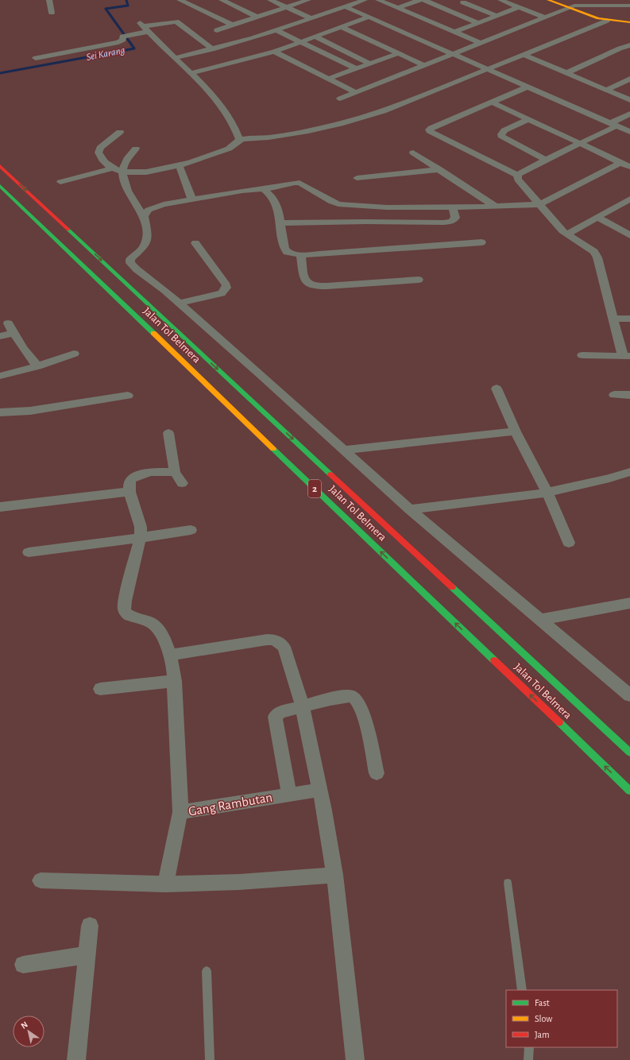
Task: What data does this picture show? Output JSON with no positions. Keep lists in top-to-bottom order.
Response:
{
  "streets": {
    "main road": ["Jalan Tol Belmera", "2"],
    "street": ["Gang Rambutan"]
  },
  "water": ["Sei Karang"],
  "legend": ["Fast", "Slow", "Jam"],
  "north": "top left"
}
